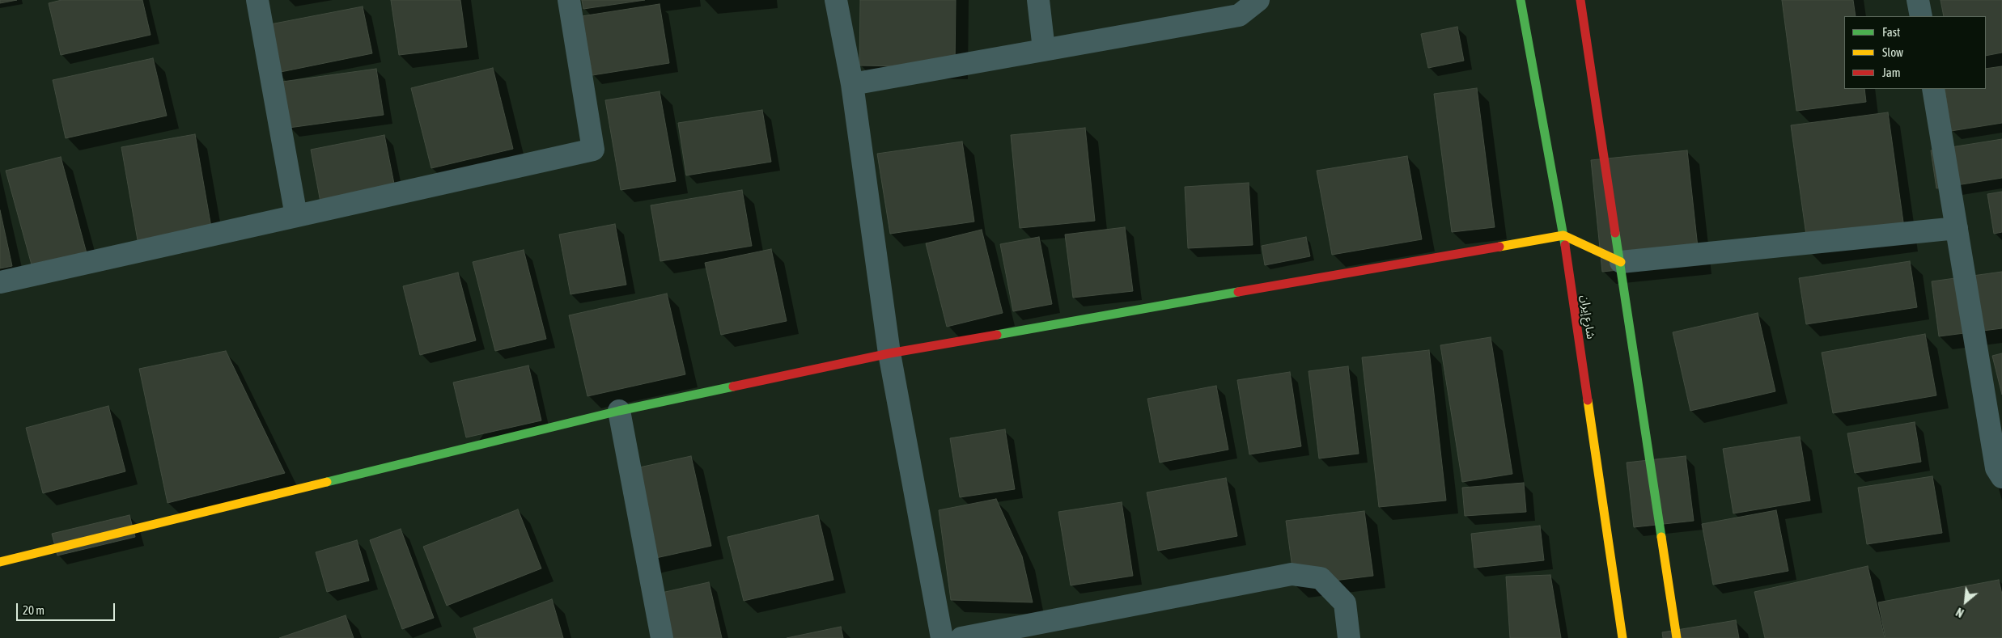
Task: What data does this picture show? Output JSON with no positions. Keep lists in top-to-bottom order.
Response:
{
  "streets": {
    "street": ["شارع إيران"]
  },
  "legend": ["Fast", "Slow", "Jam"],
  "scale_bar": "20 m",
  "north": "bottom left"
}
